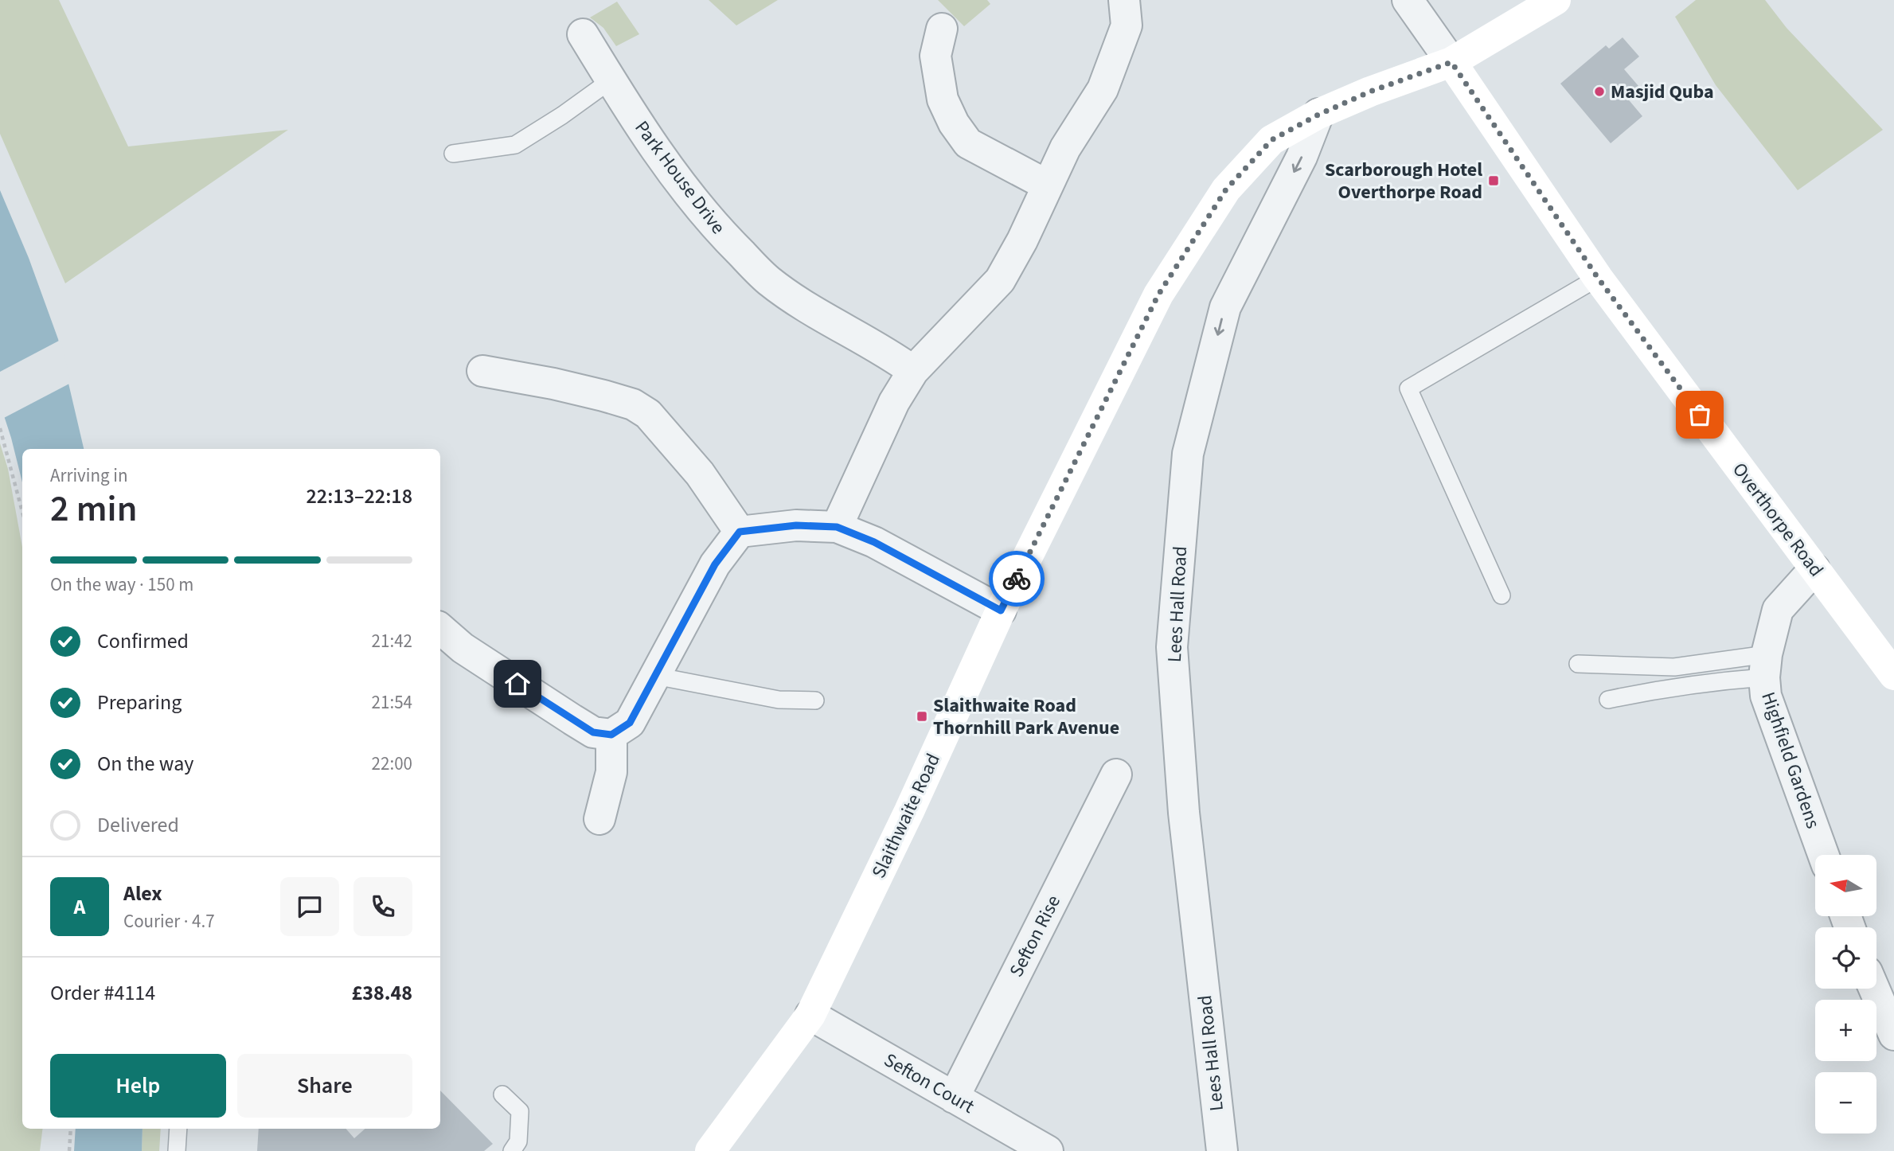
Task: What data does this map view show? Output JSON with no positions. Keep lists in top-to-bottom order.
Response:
{
  "streets": {
    "main road": ["Overthorpe Road", "Slaithwaite Road"],
    "street": [
      "Park House Drive",
      "Lees Hall Road",
      "Highfield Gardens",
      "Sefton Rise",
      "Sefton Court"
    ]
  },
  "crossings": [
    ["Overthorpe Road", "Highfield Gardens"],
    ["Overthorpe Road", "Slaithwaite Road"],
    ["Lees Hall Road", "Slaithwaite Road"],
    ["Slaithwaite Road", "Sefton Court"],
    ["Sefton Rise", "Sefton Court"]
  ],
  "one_way": ["Lees Hall Road"],
  "places": {
    "other": ["Masjid Quba"],
    "transit": ["Scarborough Hotel Overthorpe Road", "Slaithwaite Road Thornhill Park Avenue"]
  },
  "north": "left",
  "page": {
    "heading": ["2 min", "Arriving in", "22:13–22:18"],
    "panel": [
      "Alex",
      "Courier · 4.7",
      "Order #4114",
      "£38.48"
    ],
    "bar": "On the way · 150 m",
    "list": [
      ["Confirmed", "21:42"],
      ["Preparing", "21:54"],
      ["On the way", "22:00"],
      "Delivered"
    ],
    "map_buttons": ["+", "−"],
    "round": "A",
    "buttons": ["Help", "Share"]
  }
}
